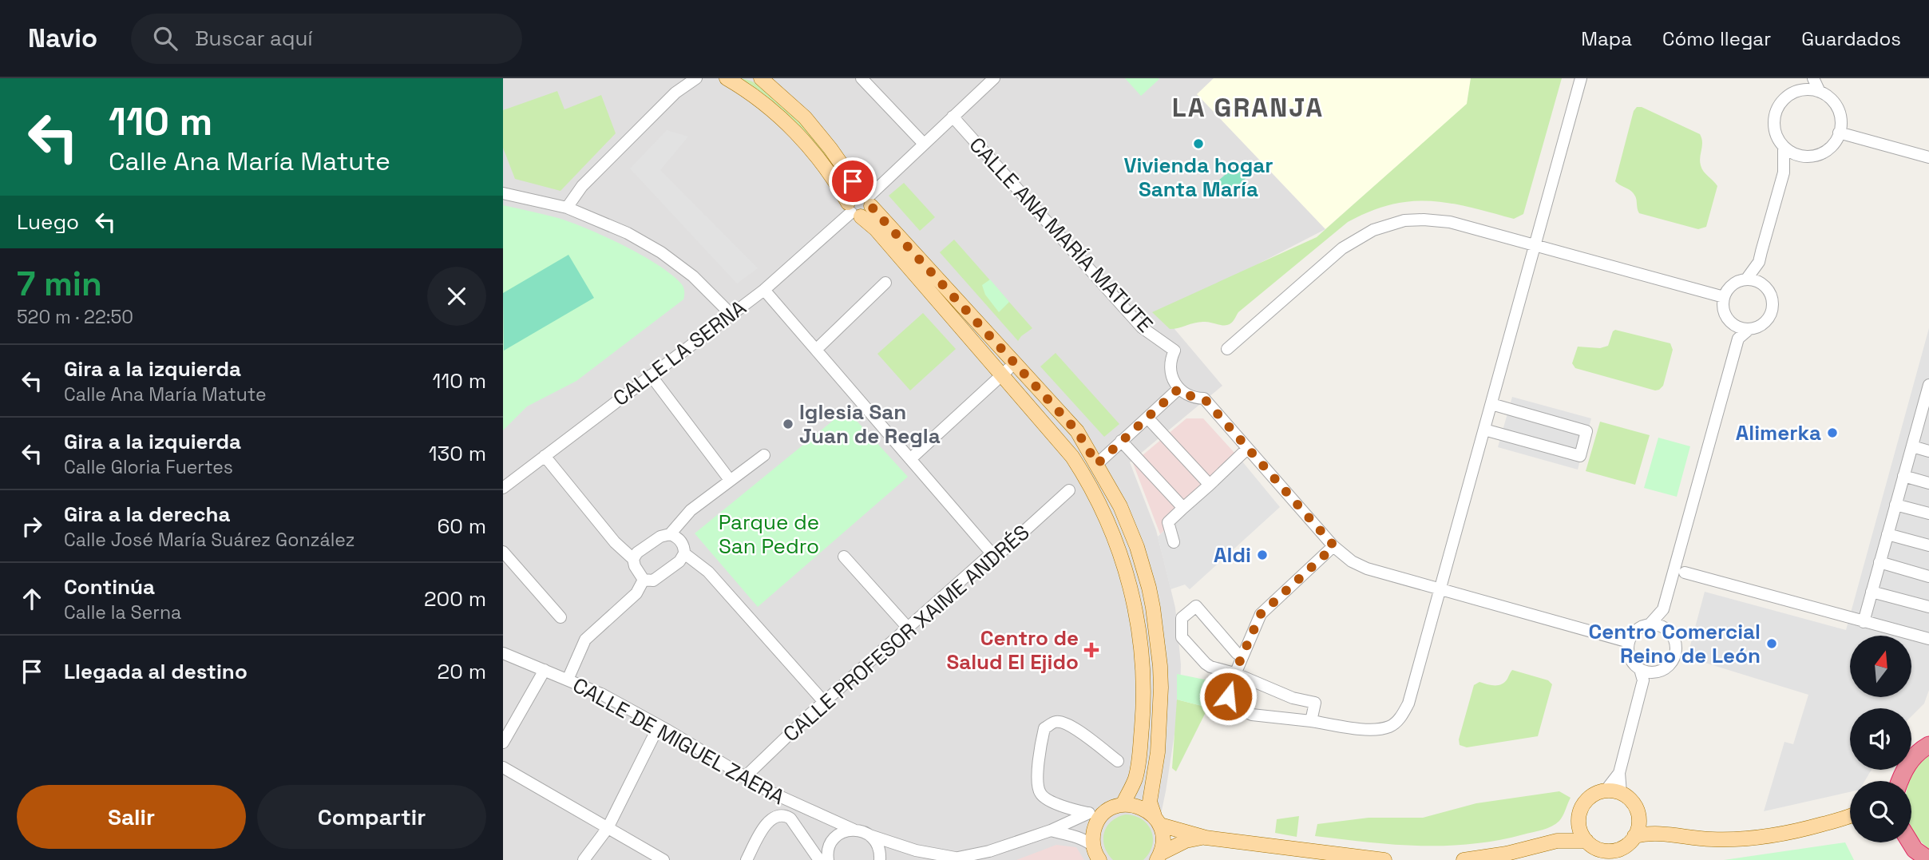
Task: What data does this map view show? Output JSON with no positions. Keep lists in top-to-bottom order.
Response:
{
  "streets": {
    "street": [
      "CALLE ANA MARÍA MATUTE",
      "CALLE LA SERNA",
      "CALLE PROFESOR XAIME ANDRÉS",
      "CALLE DE MIGUEL ZAERA"
    ]
  },
  "crossings": [
    ["CALLE ANA MARÍA MATUTE", "CALLE LA SERNA"],
    ["CALLE PROFESOR XAIME ANDRÉS", "CALLE DE MIGUEL ZAERA"]
  ],
  "districts": ["LA GRANJA"],
  "parks": ["Parque de San Pedro"],
  "places": {
    "other": [
      "Vivienda hogar Santa María",
      "Iglesia San Juan de Regla",
      "Alimerka",
      "Aldi",
      "Centro Comercial Reino de León"
    ],
    "health": ["Centro de Salud El Ejido"]
  },
  "north": "top",
  "page": {
    "header": "Navio",
    "search": "Buscar aquí",
    "nav": ["Mapa", "Cómo llegar", "Guardados"],
    "turn": ["110 m", "Calle Ana María Matute"],
    "then": "Luego",
    "heading": ["7 min", "520 m · 22:50"],
    "list": [
      {
        "name": "Gira a la izquierda",
        "note": "Calle Ana María Matute",
        "value": "110 m"
      },
      {
        "name": "Gira a la izquierda",
        "note": "Calle Gloria Fuertes",
        "value": "130 m"
      },
      {
        "name": "Gira a la derecha",
        "note": "Calle José María Suárez González",
        "value": "60 m"
      },
      {
        "name": "Continúa",
        "note": "Calle la Serna",
        "value": "200 m"
      },
      {
        "name": "Llegada al destino",
        "value": "20 m"
      }
    ],
    "buttons": ["Salir", "Compartir"]
  }
}
